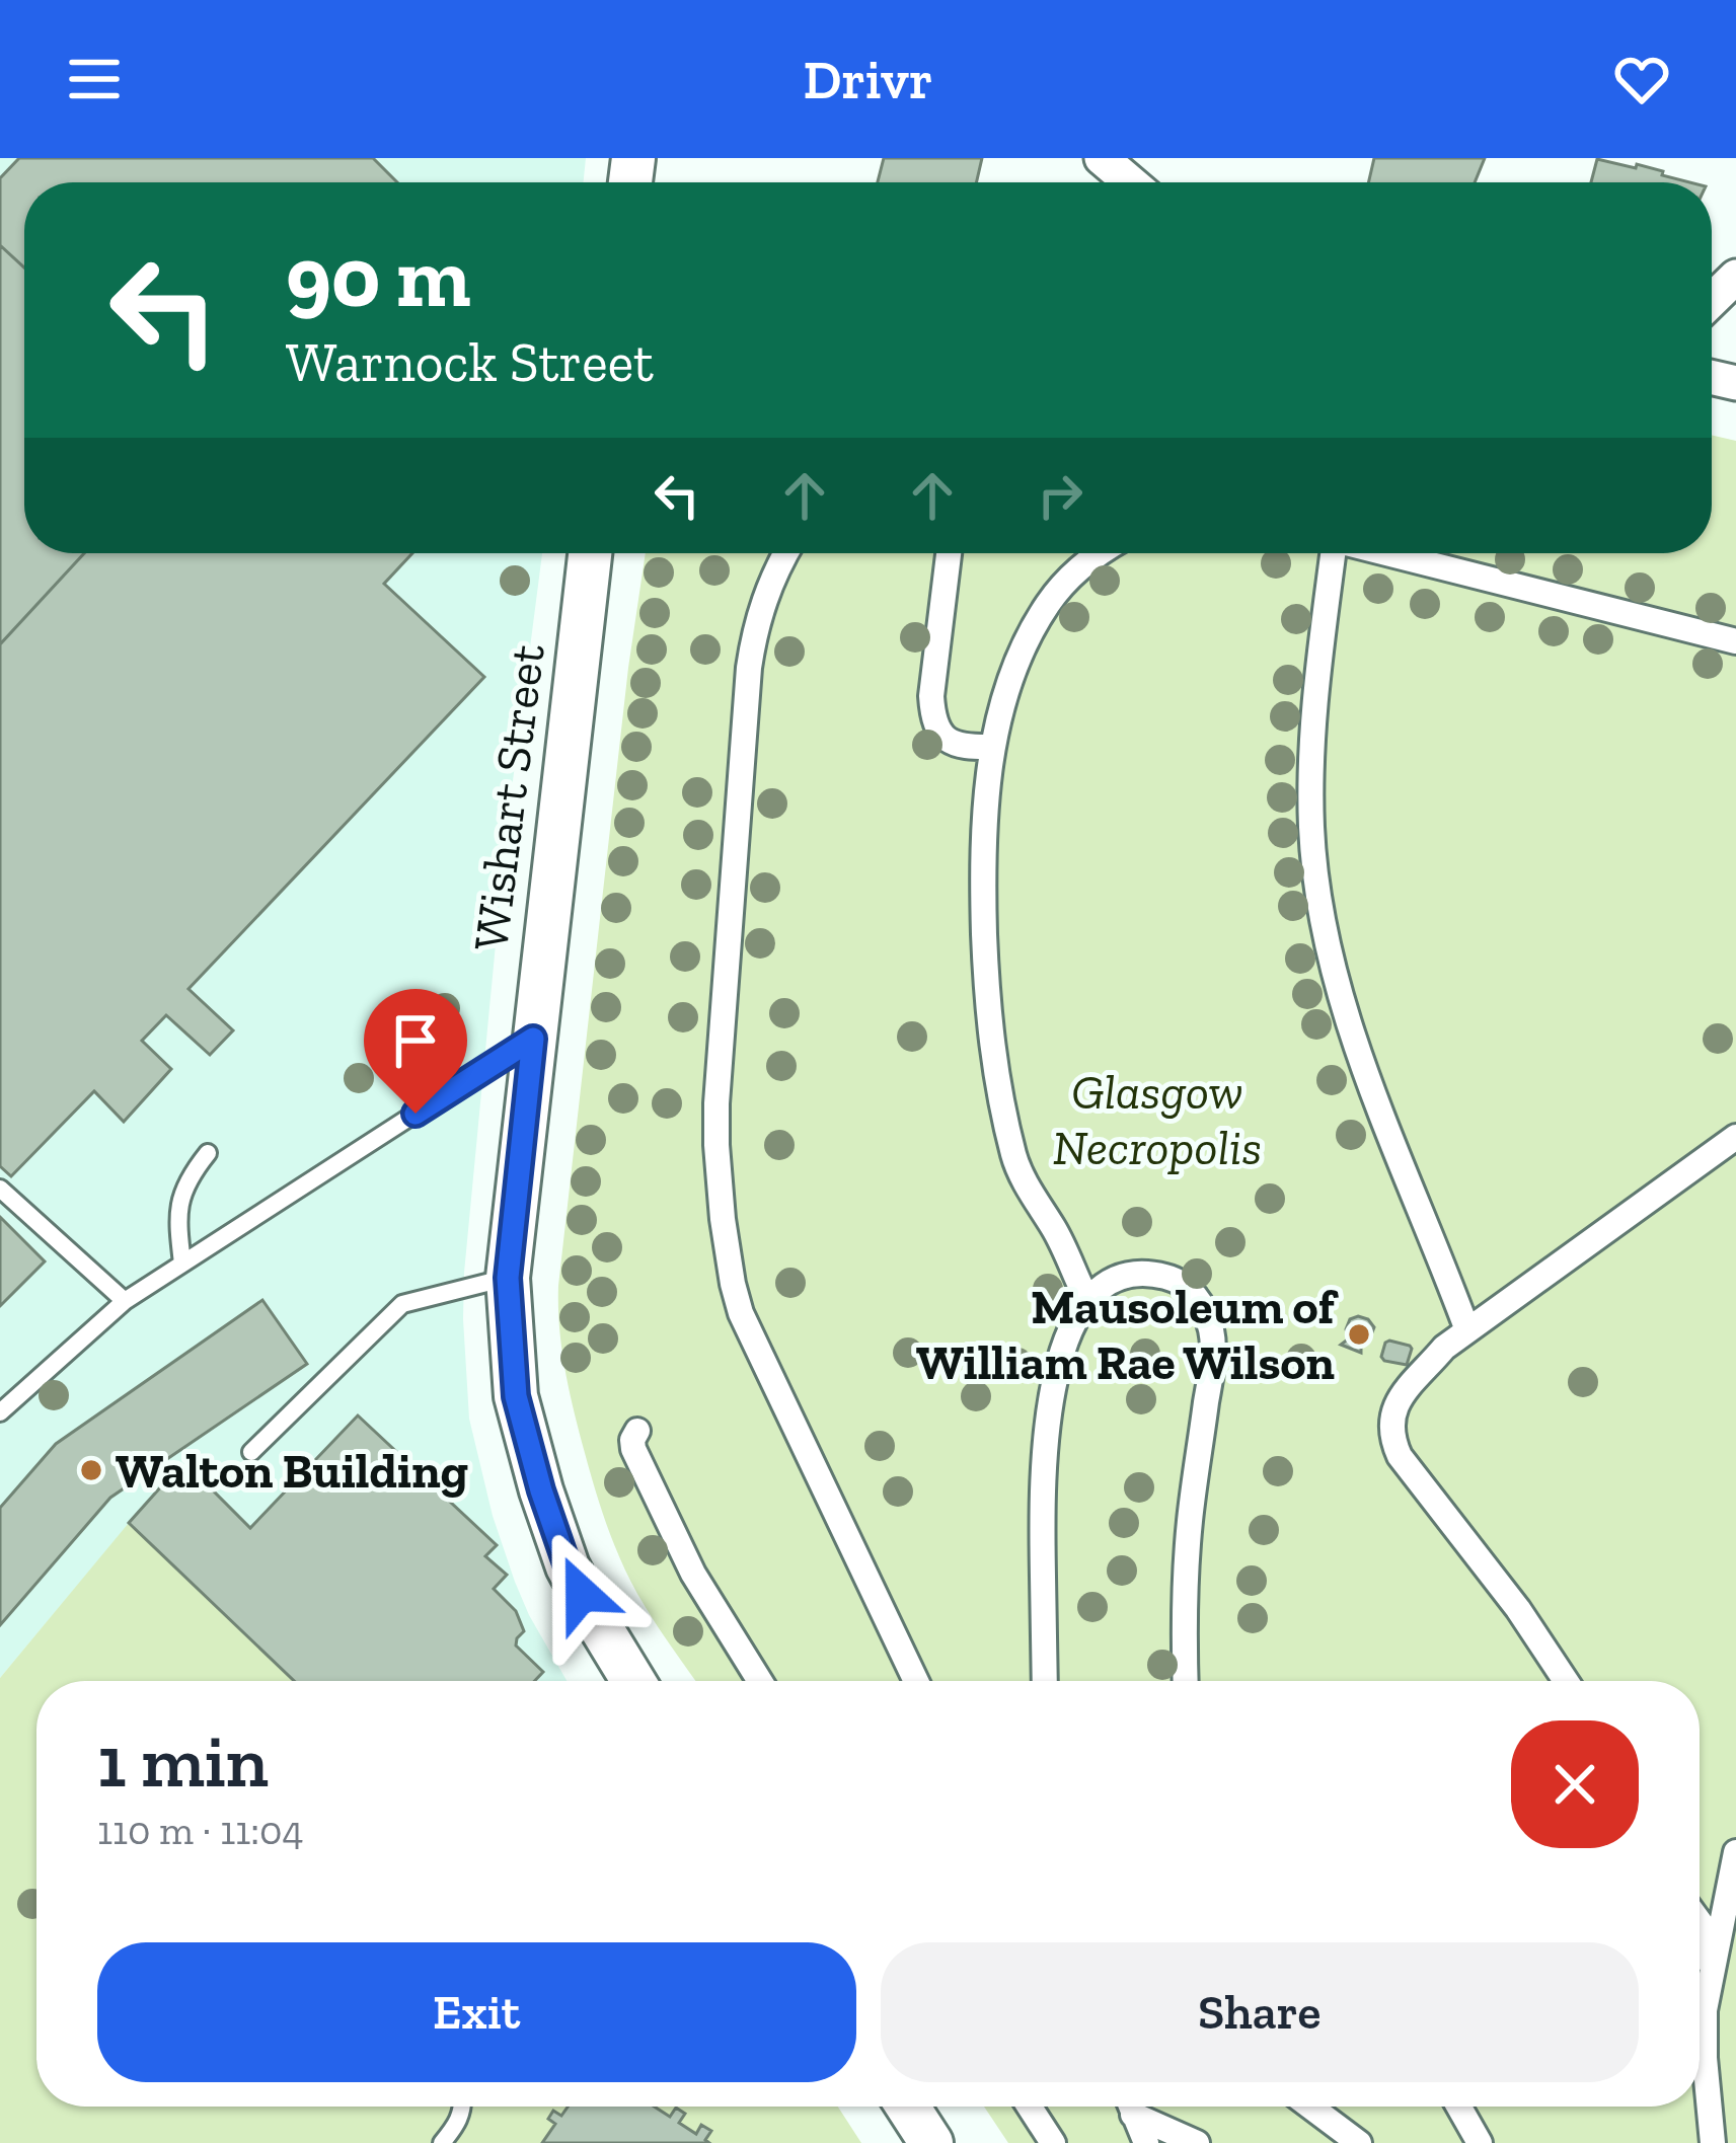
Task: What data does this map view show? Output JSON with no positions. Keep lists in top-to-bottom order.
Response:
{
  "streets": {
    "street": ["Wishart Street"]
  },
  "parks": ["Glasgow Necropolis"],
  "places": ["Mausoleum of William Rae Wilson", "Walton Building"],
  "page": {
    "header": "Drivr",
    "turn": ["90 m", "Warnock Street"],
    "heading": ["1 min", "110 m · 11:04"],
    "buttons": ["Exit", "Share"]
  }
}
